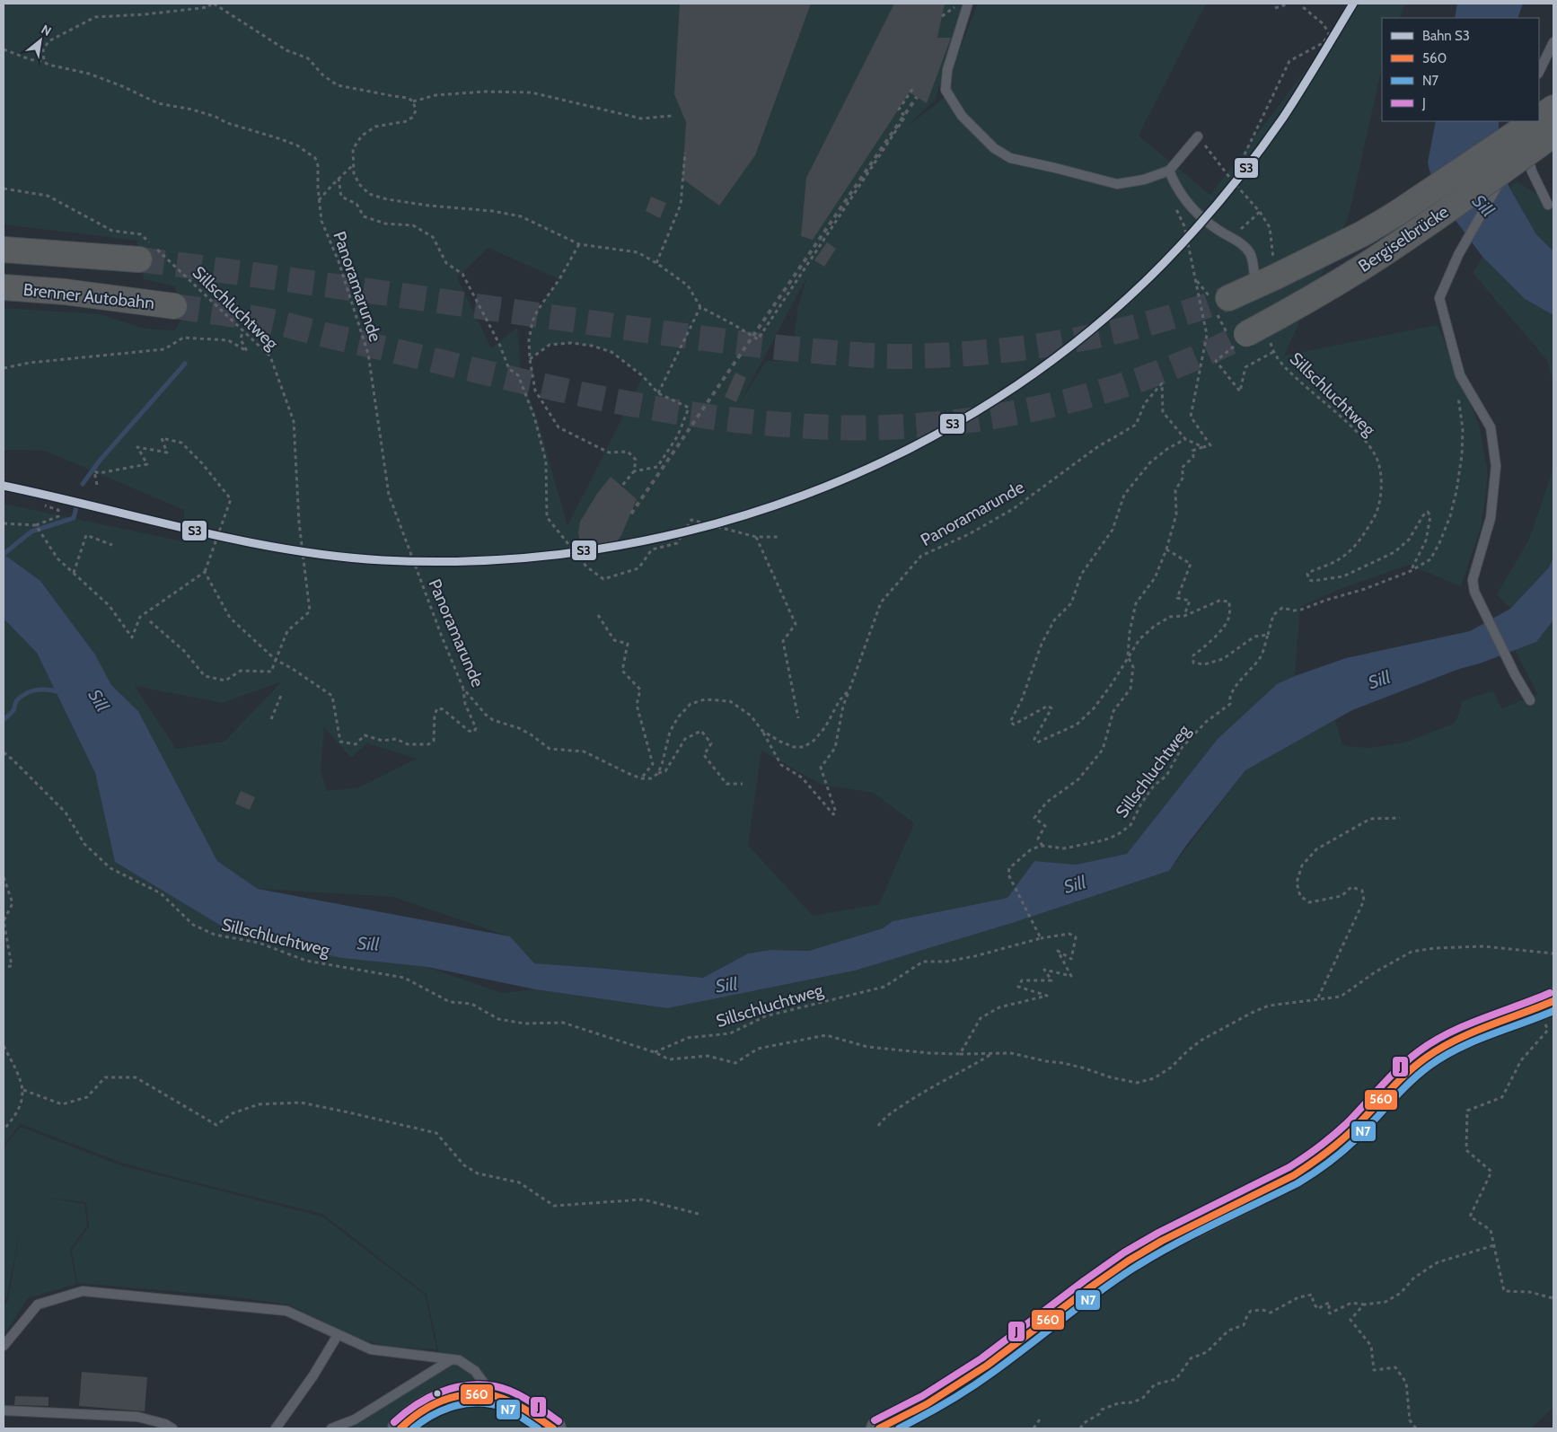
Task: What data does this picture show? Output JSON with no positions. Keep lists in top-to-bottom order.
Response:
{
  "streets": {
    "highway": ["Bergiselbrücke", "Brenner Autobahn"],
    "path": ["Panoramarunde", "Sillschluchtweg"]
  },
  "water": ["Sill"],
  "lines": [
    "rail line S3",
    "transit line J",
    "transit line 560",
    "transit line N7"
  ],
  "legend": [
    "Bahn S3",
    "560",
    "N7",
    "J"
  ],
  "north": "top right"
}
